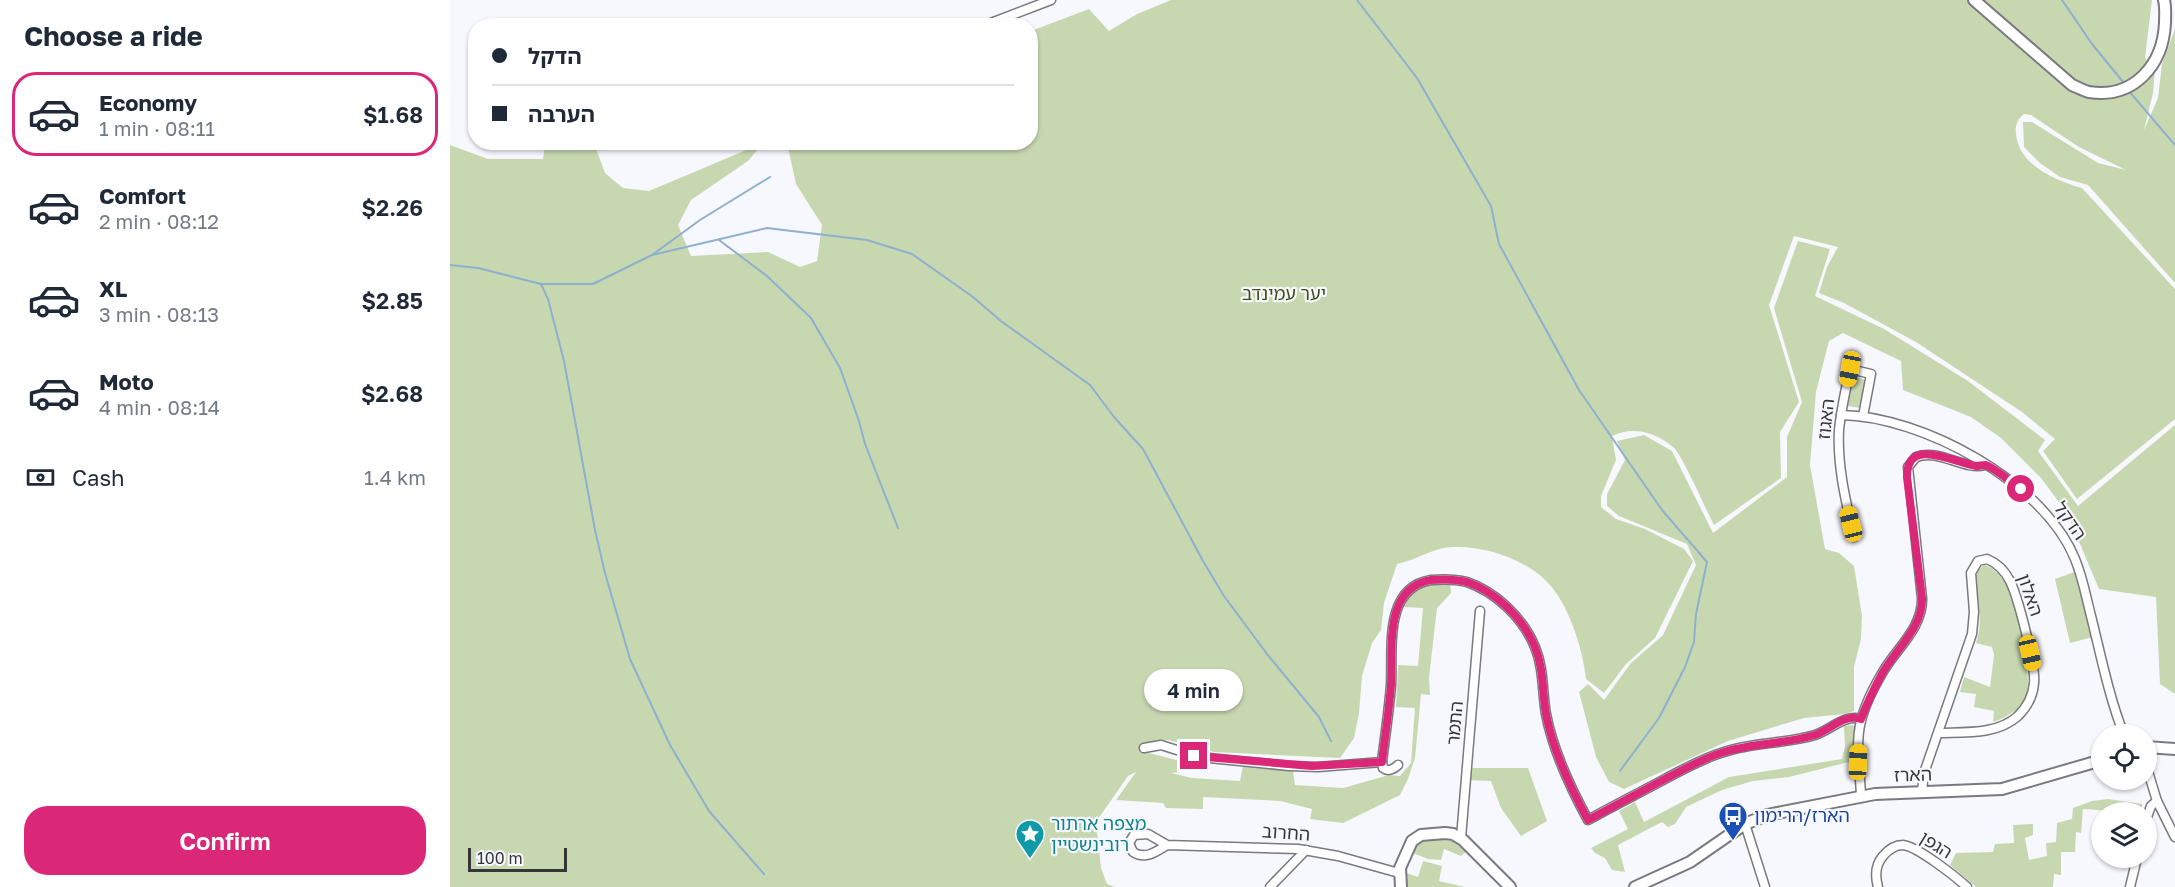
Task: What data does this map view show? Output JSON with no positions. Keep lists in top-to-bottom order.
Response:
{
  "streets": {
    "street": [
      "האגוז",
      "הדקל",
      "האלון",
      "התמר",
      "הארז",
      "החרוב",
      "הגפן"
    ]
  },
  "crossings": [
    ["האגוז", "הדקל"],
    ["האלון", "הארז"]
  ],
  "parks": ["יער עמינדב"],
  "places": {
    "bus stop": ["הארז/הרימון"],
    "place": ["מצפה ארתור רובינשטיין"]
  },
  "scale_bar": "100 m",
  "page": {
    "heading": "Choose a ride",
    "banner": ["הדקל", "הערבה"],
    "list": [
      {
        "name": "Economy",
        "note": "1 min · 08:11",
        "value": "$1.68"
      },
      {
        "name": "Comfort",
        "note": "2 min · 08:12",
        "value": "$2.26"
      },
      {
        "name": "XL",
        "note": "3 min · 08:13",
        "value": "$2.85"
      },
      {
        "name": "Moto",
        "note": "4 min · 08:14",
        "value": "$2.68"
      }
    ],
    "pay": ["Cash", "1.4 km"],
    "bubble": "4 min",
    "buttons": "Confirm",
    "scale": "100 m"
  }
}
